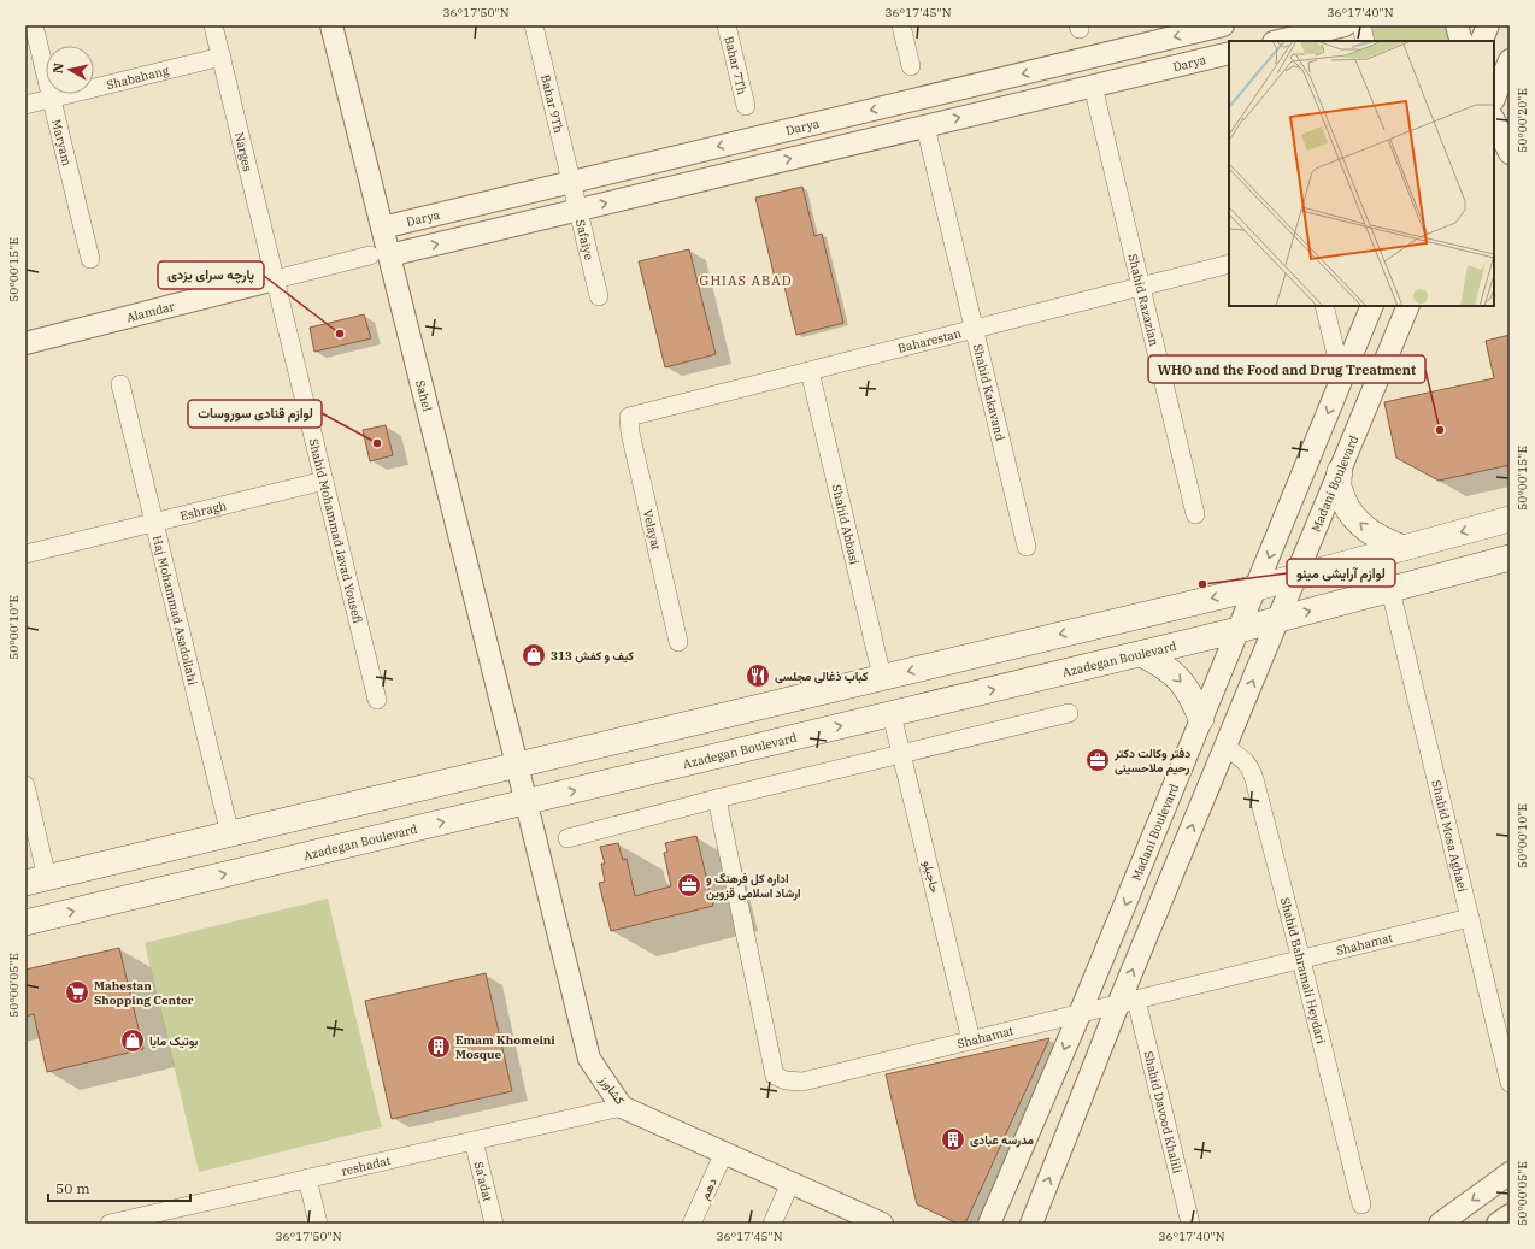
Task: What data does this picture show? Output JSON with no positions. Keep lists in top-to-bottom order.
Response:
{
  "streets": {
    "main road": ["Azadegan Boulevard"],
    "street": [
      "Darya",
      "Bahar 7Th",
      "Shabahang",
      "Bahar 9Th",
      "Maryam",
      "Narges",
      "Safaiye",
      "Shahid Razazian",
      "Alamdar",
      "Baharestan",
      "Shahid Kakavand",
      "Sahel",
      "Madani Boulevard",
      "Eshragh",
      "Shahid Abbasi",
      "Velayat",
      "Shahid Mohammad Javad Yousefi",
      "Haj Mohammad Asadollahi",
      "Shahid Mosa Aghaei",
      "حاجیلو",
      "Shahamat",
      "Shahid Bahramali Heydari",
      "کشاورز",
      "Shahid Davood Khalili",
      "reshadat",
      "Sa'adat",
      "دهم"
    ]
  },
  "crossings": [
    ["Darya", "Bahar 9Th"],
    ["Darya", "Safaiye"],
    ["Darya", "Shahid Razazian"],
    ["Darya", "Shahid Kakavand"],
    ["Darya", "Sahel"],
    ["Shabahang", "Maryam"],
    ["Shabahang", "Narges"],
    ["Bahar 9Th", "Safaiye"],
    ["Narges", "Alamdar"],
    ["Narges", "Shahid Mohammad Javad Yousefi"],
    ["Shahid Razazian", "Baharestan"],
    ["Alamdar", "Shahid Mohammad Javad Yousefi"],
    ["Baharestan", "Shahid Kakavand"],
    ["Baharestan", "Shahid Abbasi"],
    ["Baharestan", "Velayat"],
    ["Sahel", "Azadegan Boulevard"],
    ["Sahel", "کشاورز"],
    ["Madani Boulevard", "Azadegan Boulevard"],
    ["Madani Boulevard", "Shahamat"],
    ["Madani Boulevard", "Shahid Bahramali Heydari"],
    ["Madani Boulevard", "Shahid Davood Khalili"],
    ["Eshragh", "Shahid Mohammad Javad Yousefi"],
    ["Eshragh", "Haj Mohammad Asadollahi"],
    ["Azadegan Boulevard", "Shahid Mosa Aghaei"],
    ["Azadegan Boulevard", "حاجیلو"],
    ["Azadegan Boulevard", "کشاورز"],
    ["Shahid Mosa Aghaei", "Shahamat"],
    ["حاجیلو", "Shahamat"],
    ["Shahamat", "Shahid Bahramali Heydari"],
    ["Shahamat", "Shahid Davood Khalili"],
    ["کشاورز", "reshadat"],
    ["کشاورز", "دهم"],
    ["reshadat", "Sa'adat"]
  ],
  "districts": ["GHIAS ABAD"],
  "places": {
    "other": [
      "پارچه سرای یزدی",
      "WHO and the Food and Drug Treatment",
      "لوازم قنادی سوروسات",
      "لوازم آرایشی مینو"
    ],
    "shop": ["کیف و کفش 313", "بوتیک مایا"],
    "restaurant": ["کباب ذغالی مجلسی"],
    "office": ["دفتر وکالت دکتر رحیم ملاحسینی", "اداره کل فرهنگ و ارشاد اسلامی قزوین"],
    "supermarket": ["Mahestan Shopping Center"],
    "building": ["Emam Khomeini Mosque", "مدرسه عبادی"]
  },
  "scale_bar": "50 m",
  "north": "left",
  "coordinates": [
    "36°17'50\"N",
    "36°17'45\"N",
    "36°17'40\"N",
    "50°00'20\"E",
    "50°00'15\"E",
    "50°00'10\"E",
    "50°00'05\"E"
  ]
}
